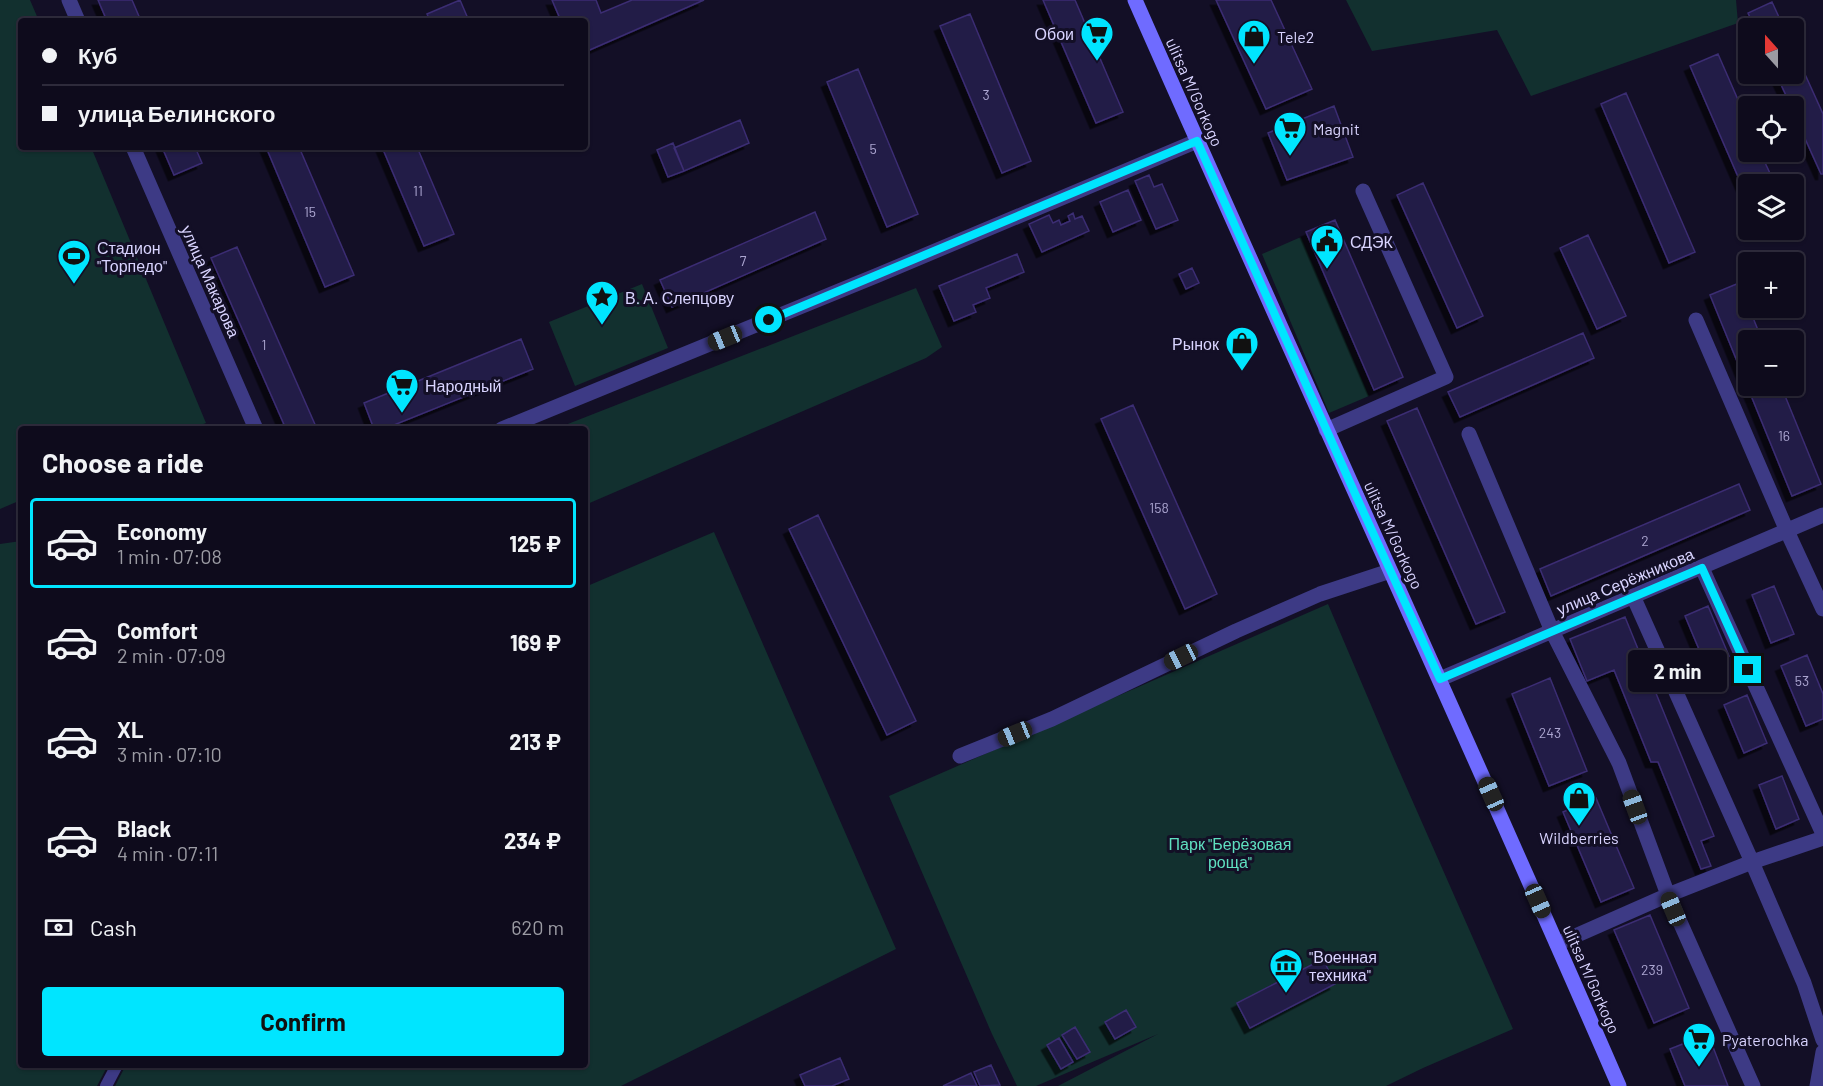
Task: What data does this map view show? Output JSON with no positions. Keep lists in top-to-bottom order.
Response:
{
  "streets": {
    "main road": ["ulitsa M/Gorkogo"],
    "street": ["улица Макарова", "улица Серёжникова"]
  },
  "crossings": [
    ["ulitsa M/Gorkogo", "улица Серёжникова"]
  ],
  "parks": ["Парк \"Берёзовая роща\""],
  "places": {
    "supermarket": [
      "Обои",
      "Magnit",
      "Народный",
      "Pyaterochka"
    ],
    "shop": ["Tele2", "Рынок", "Wildberries"],
    "public building": ["СДЭК"],
    "sports": ["Стадион \"Торпедо\""],
    "place": ["В. А. Слепцову"],
    "museum": ["\"Военная техника\""]
  },
  "house_numbers": [
    "3",
    "5",
    "11",
    "15",
    "7",
    "1",
    "16",
    "158",
    "2",
    "53",
    "243",
    "239"
  ],
  "north": "top",
  "page": {
    "map_buttons": ["+", "−"],
    "banner": ["Куб", "улица Белинского"],
    "heading": "Choose a ride",
    "list": [
      {
        "name": "Economy",
        "note": "1 min · 07:08",
        "value": "125 ₽"
      },
      {
        "name": "Comfort",
        "note": "2 min · 07:09",
        "value": "169 ₽"
      },
      {
        "name": "XL",
        "note": "3 min · 07:10",
        "value": "213 ₽"
      },
      {
        "name": "Black",
        "note": "4 min · 07:11",
        "value": "234 ₽"
      }
    ],
    "bubble": "2 min",
    "pay": ["Cash", "620 m"],
    "buttons": "Confirm"
  }
}
